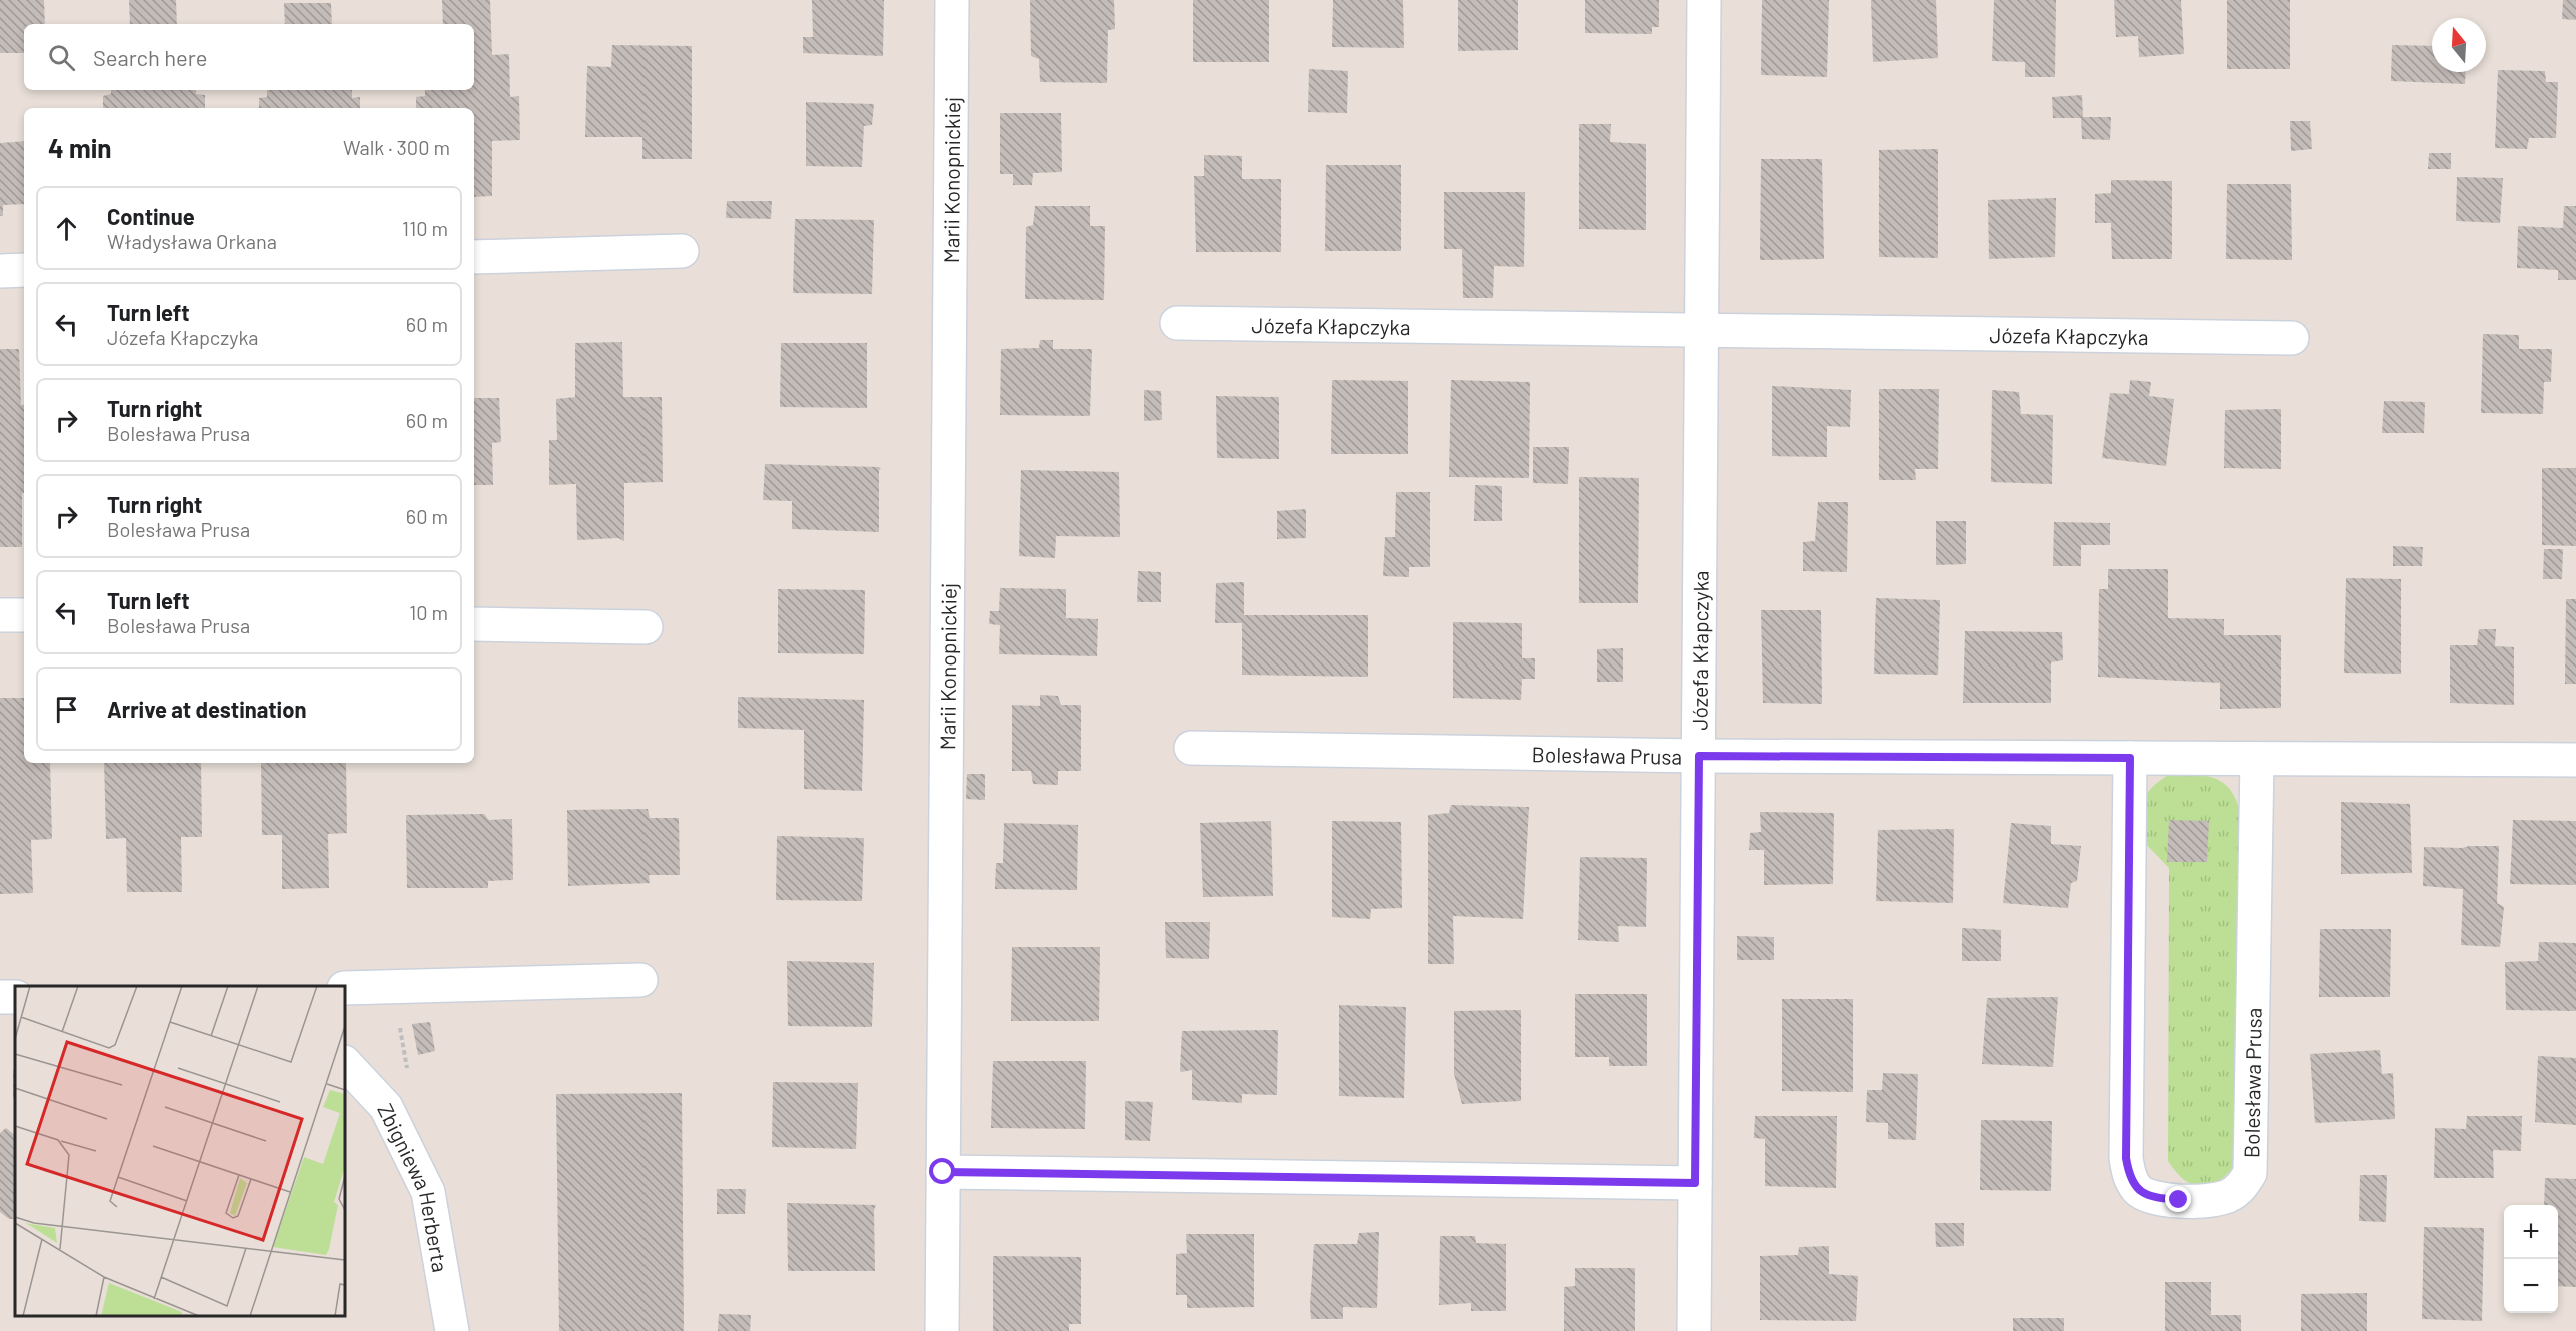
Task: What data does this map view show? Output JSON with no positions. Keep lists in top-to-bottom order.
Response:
{
  "streets": {
    "street": [
      "Marii Konopnickiej",
      "Józefa Kłapczyka",
      "Bolesława Prusa",
      "Zbigniewa Herberta"
    ]
  },
  "crossings": [
    ["Józefa Kłapczyka", "Bolesława Prusa"]
  ],
  "north": "top",
  "page": {
    "search": "Search here",
    "heading": ["4 min", "Walk · 300 m"],
    "list": [
      ["Continue", "Władysława Orkana", "110 m"],
      ["Turn left", "Józefa Kłapczyka", "60 m"],
      ["Turn right", "Bolesława Prusa", "60 m"],
      ["Turn right", "Bolesława Prusa", "60 m"],
      ["Turn left", "Bolesława Prusa", "10 m"],
      "Arrive at destination"
    ],
    "map_buttons": ["+", "−"]
  }
}
